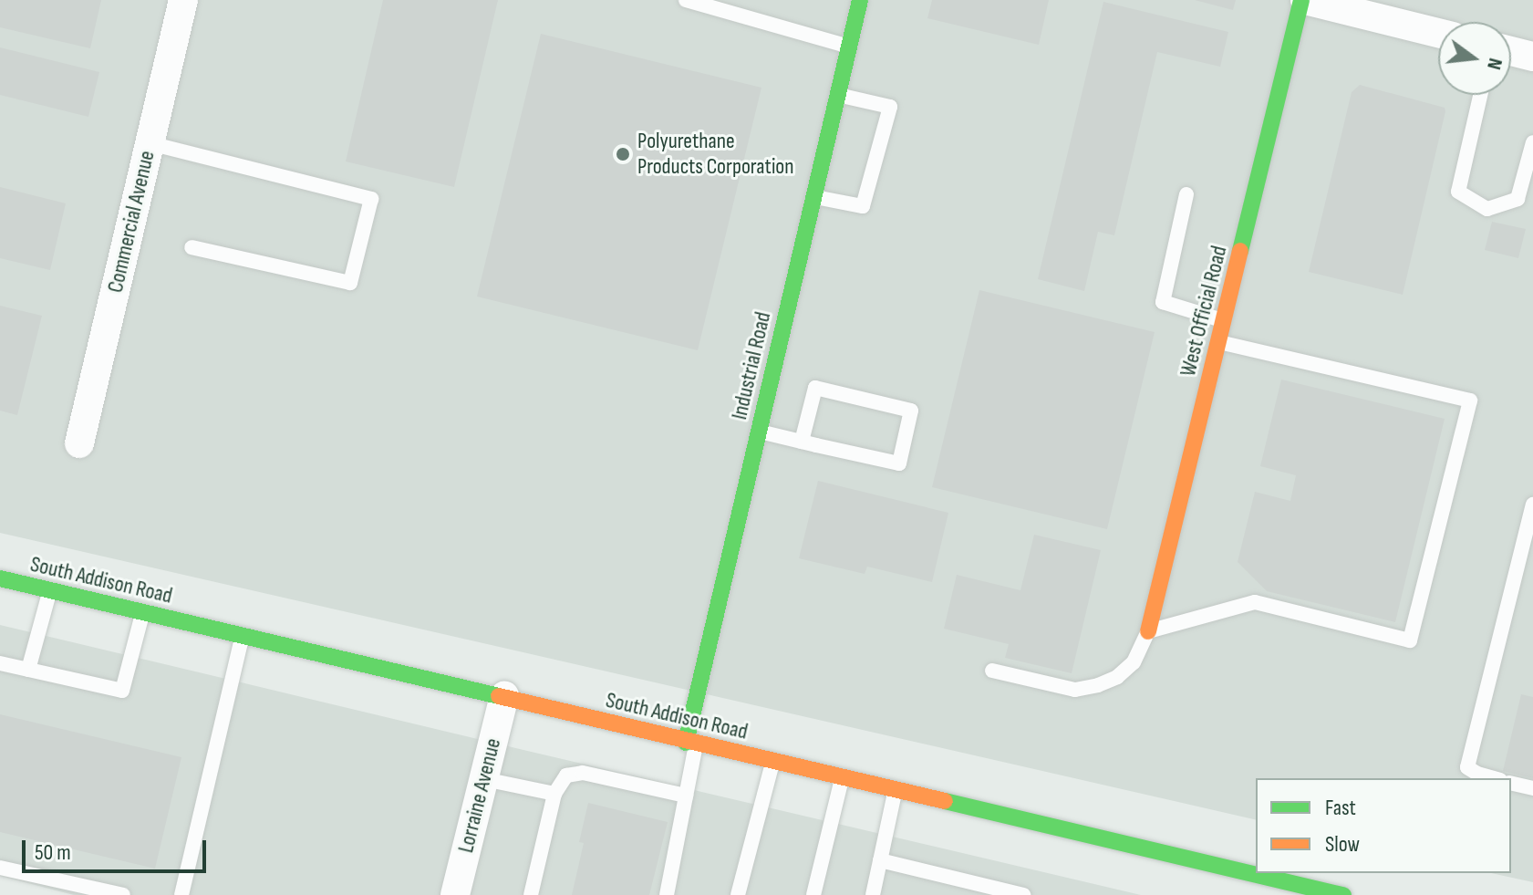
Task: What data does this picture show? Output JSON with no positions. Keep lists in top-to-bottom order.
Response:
{
  "streets": {
    "street": [
      "Commercial Avenue",
      "West Official Road",
      "Industrial Road",
      "South Addison Road",
      "Lorraine Avenue"
    ]
  },
  "crossings": [
    ["Industrial Road", "South Addison Road"],
    ["South Addison Road", "Lorraine Avenue"]
  ],
  "places": ["Polyurethane Products Corporation"],
  "legend": ["Fast", "Slow"],
  "scale_bar": "50 m",
  "north": "right"
}
